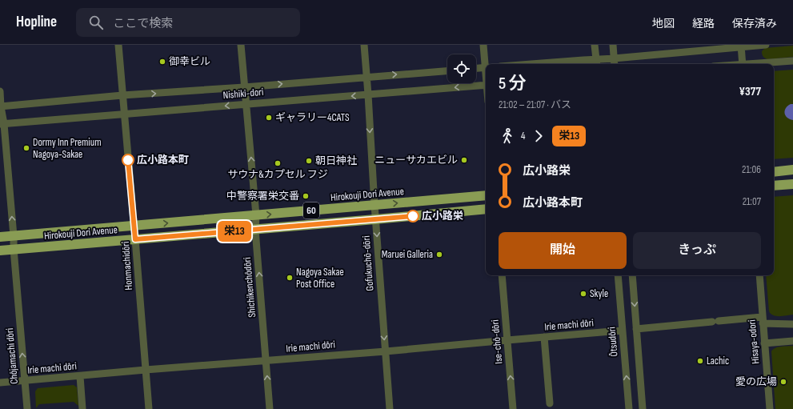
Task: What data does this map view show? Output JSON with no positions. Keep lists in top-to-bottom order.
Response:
{
  "streets": {
    "main road": ["Hirokouji Dori Avenue", "60"],
    "street": [
      "Nishiki-dori",
      "Gofukuchō-dōri",
      "Honmachidōri",
      "Shichikenchōdōri",
      "Irie machi dōri",
      "Ise-chō-dōri",
      "Ōtsudōri",
      "Hisaya-odori",
      "Chōjamachi dōri"
    ]
  },
  "crossings": [
    ["Nishiki-dori", "Gofukuchō-dōri"],
    ["Nishiki-dori", "Honmachidōri"],
    ["Nishiki-dori", "Shichikenchōdōri"],
    ["Nishiki-dori", "Chōjamachi dōri"],
    ["Hirokouji Dori Avenue", "Gofukuchō-dōri"],
    ["Hirokouji Dori Avenue", "Honmachidōri"],
    ["Hirokouji Dori Avenue", "Shichikenchōdōri"],
    ["Hirokouji Dori Avenue", "Chōjamachi dōri"],
    ["Gofukuchō-dōri", "Irie machi dōri"],
    ["Honmachidōri", "Irie machi dōri"],
    ["Shichikenchōdōri", "Irie machi dōri"],
    ["Irie machi dōri", "Ise-chō-dōri"],
    ["Irie machi dōri", "Ōtsudōri"],
    ["Irie machi dōri", "Chōjamachi dōri"]
  ],
  "one_way": ["Gofukuchō-dōri", "Shichikenchōdōri", "Chōjamachi dōri"],
  "places": [
    "御幸ビル",
    "ギャラリー4CATS",
    "Dormy Inn Premium Nagoya-Sakae",
    "広小路本町",
    "ニューサカエビル",
    "朝日神社",
    "サウナ&カプセル フジ",
    "中警察署栄交番",
    "広小路栄",
    "Maruei Galleria",
    "Nagoya Sakae Post Office",
    "Skyle",
    "Lachic",
    "愛の広場"
  ],
  "lines": ["bus line 栄13"],
  "page": {
    "header": "Hopline",
    "search": "ここで検索",
    "nav": ["地図", "経路", "保存済み"],
    "on_map": "栄13",
    "heading": ["5 分", "21:02 – 21:07 · バス", "¥377"],
    "legs": ["4", "栄13"],
    "list": [
      {
        "name": "広小路栄",
        "value": "21:06"
      },
      {
        "name": "広小路本町",
        "value": "21:07"
      }
    ],
    "buttons": ["開始", "きっぷ"]
  }
}
